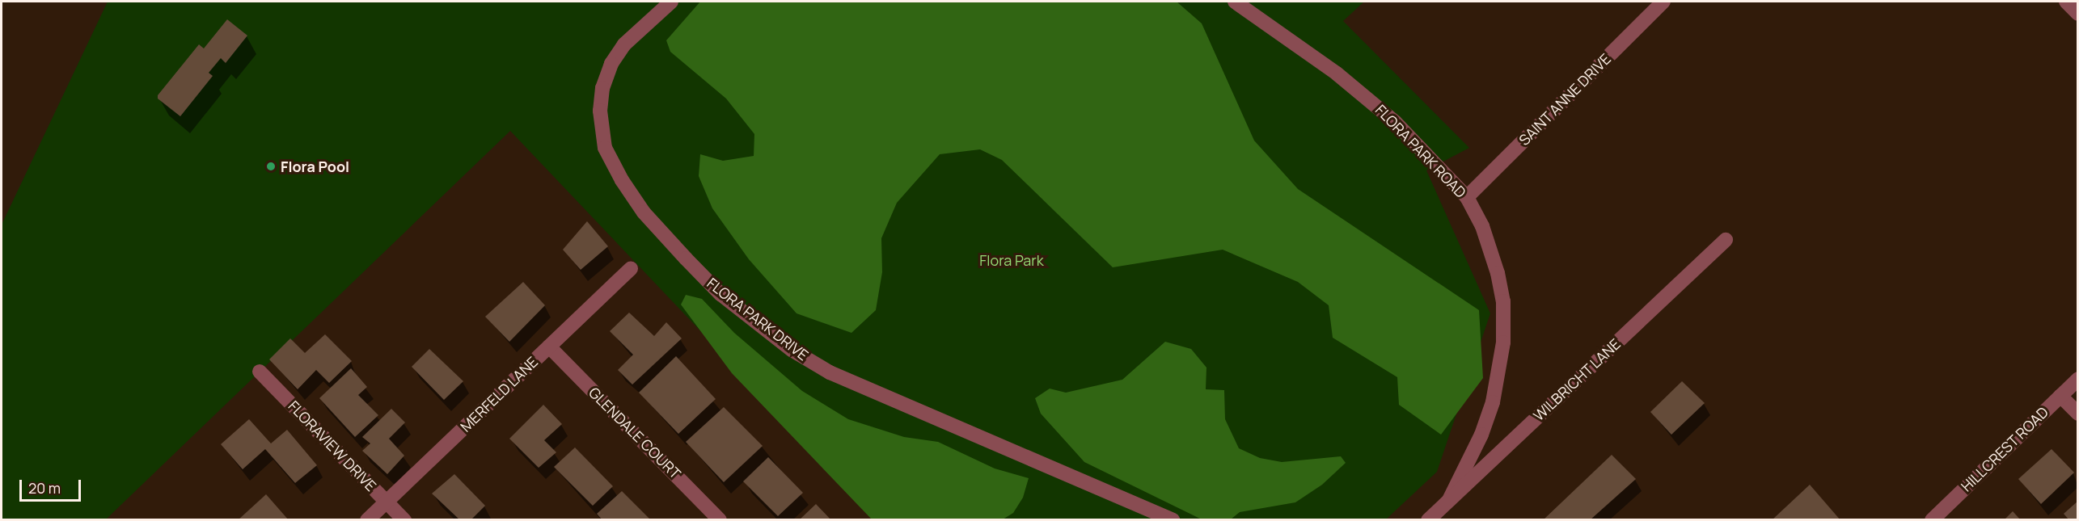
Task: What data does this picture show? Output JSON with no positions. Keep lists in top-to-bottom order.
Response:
{
  "streets": {
    "street": [
      "SAINT ANNE DRIVE",
      "FLORA PARK ROAD",
      "FLORA PARK DRIVE",
      "WILBRICHT LANE",
      "MERFELD LANE",
      "GLENDALE COURT",
      "FLORAVIEW DRIVE",
      "HILLCREST ROAD"
    ]
  },
  "crossings": [
    ["SAINT ANNE DRIVE", "FLORA PARK ROAD"],
    ["FLORA PARK ROAD", "WILBRICHT LANE"],
    ["MERFELD LANE", "GLENDALE COURT"],
    ["MERFELD LANE", "FLORAVIEW DRIVE"]
  ],
  "parks": ["Flora Park"],
  "places": ["Flora Pool"],
  "scale_bar": "20 m"
}
